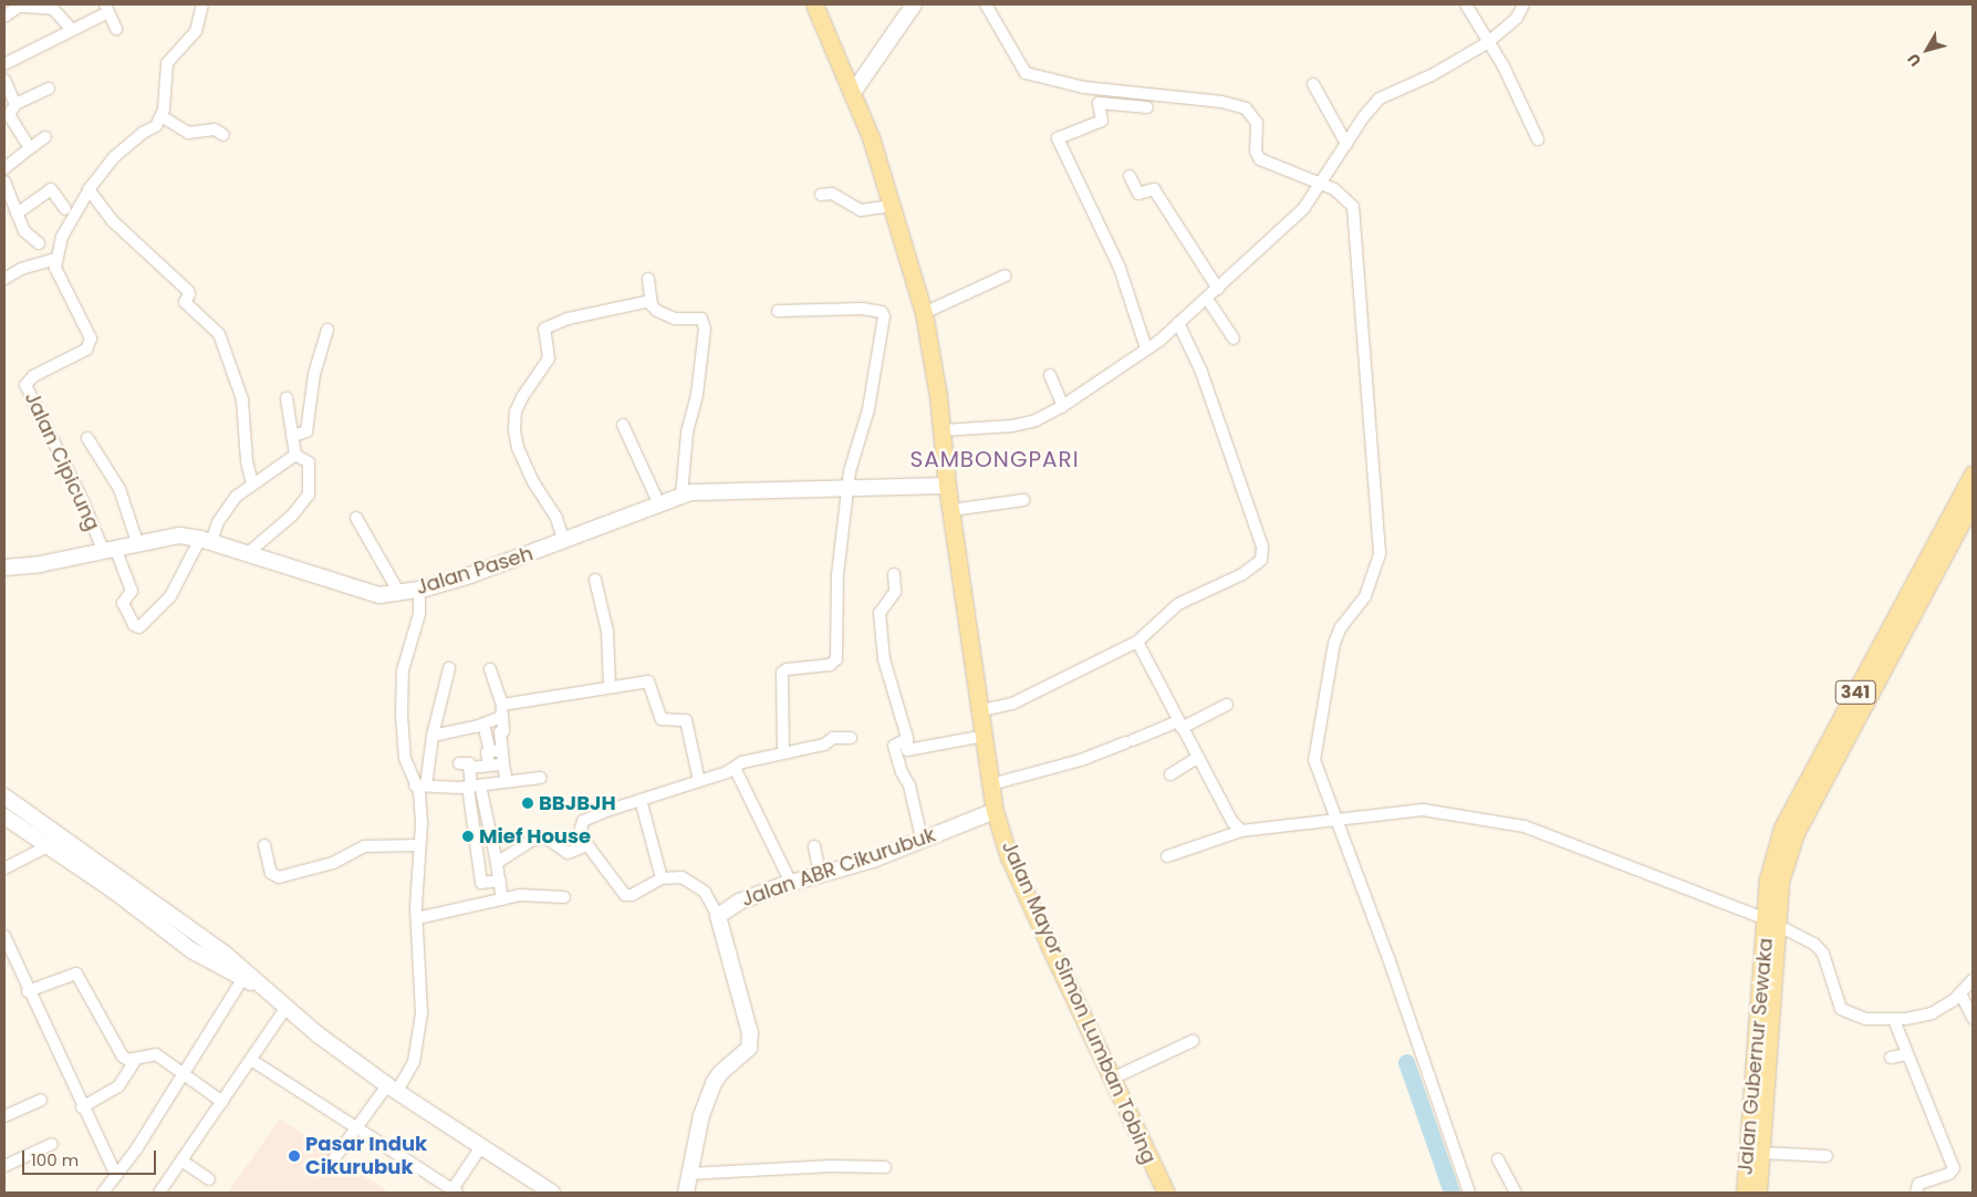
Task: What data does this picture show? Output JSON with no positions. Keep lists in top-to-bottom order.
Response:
{
  "streets": {
    "main road": ["341", "Jalan Mayor Simon Lumban Tobing", "Jalan Gubernur Sewaka"],
    "street": ["Jalan Cipicung", "Jalan Paseh", "Jalan ABR Cikurubuk"]
  },
  "crossings": [
    ["Jalan Cipicung", "Jalan Paseh"],
    ["Jalan Paseh", "Jalan Mayor Simon Lumban Tobing"],
    ["341", "Jalan Gubernur Sewaka"],
    ["Jalan ABR Cikurubuk", "Jalan Mayor Simon Lumban Tobing"]
  ],
  "districts": ["SAMBONGPARI"],
  "places": ["BBJBJH", "Mief House", "Pasar Induk Cikurubuk"],
  "scale_bar": "100 m",
  "north": "bottom left"
}
